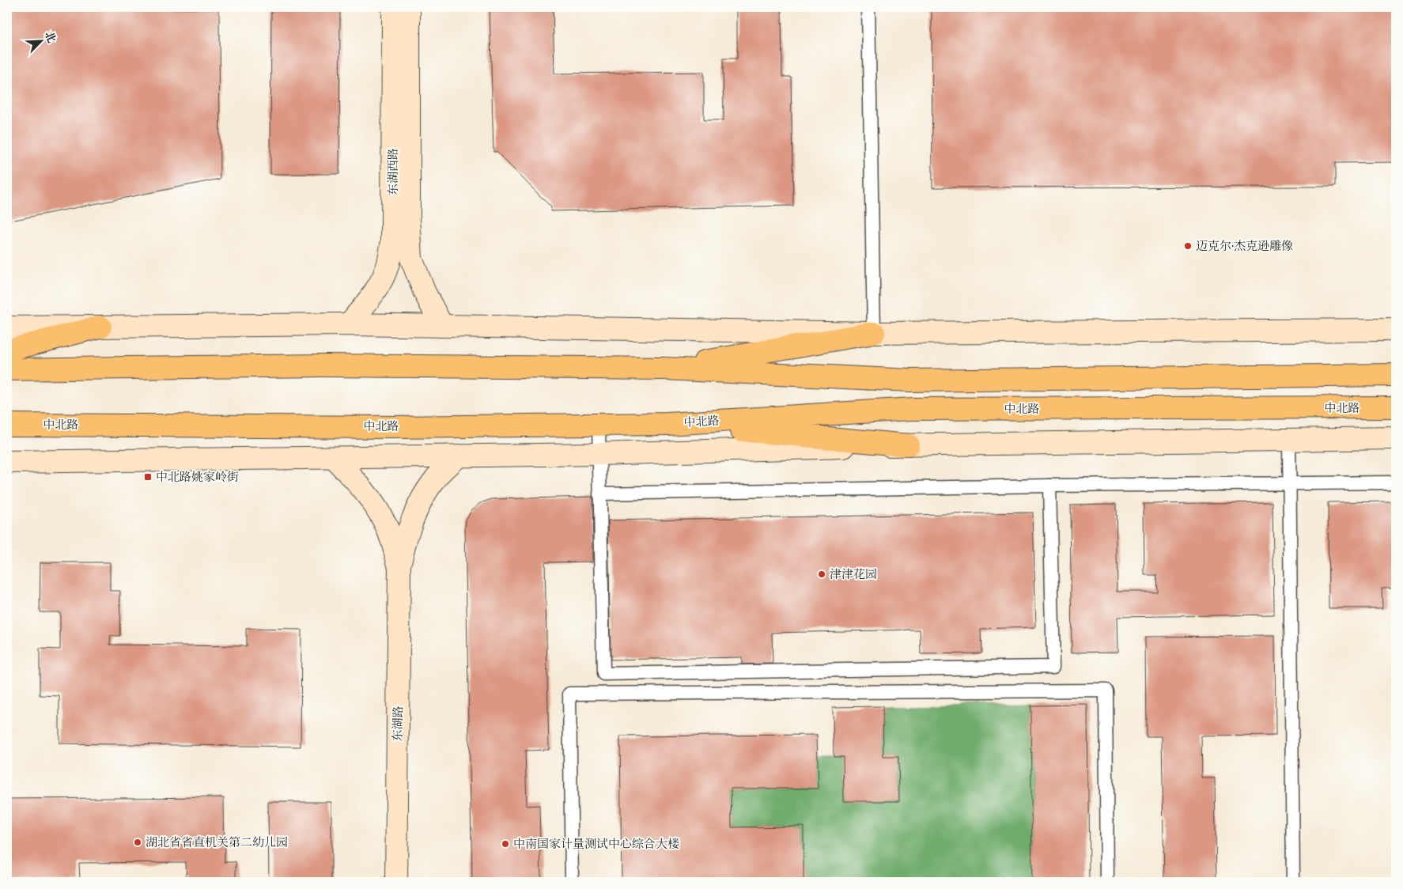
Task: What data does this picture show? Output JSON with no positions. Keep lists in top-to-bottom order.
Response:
{
  "streets": {
    "main road": ["东湖西路", "中北路", "东湖路"]
  },
  "places": {
    "other": [
      "迈克尔·杰克逊雕像",
      "津津花园",
      "湖北省省直机关第二幼儿园",
      "中南国家计量测试中心综合大楼"
    ],
    "transit": ["中北路姚家岭街"]
  },
  "north": "top right"
}
